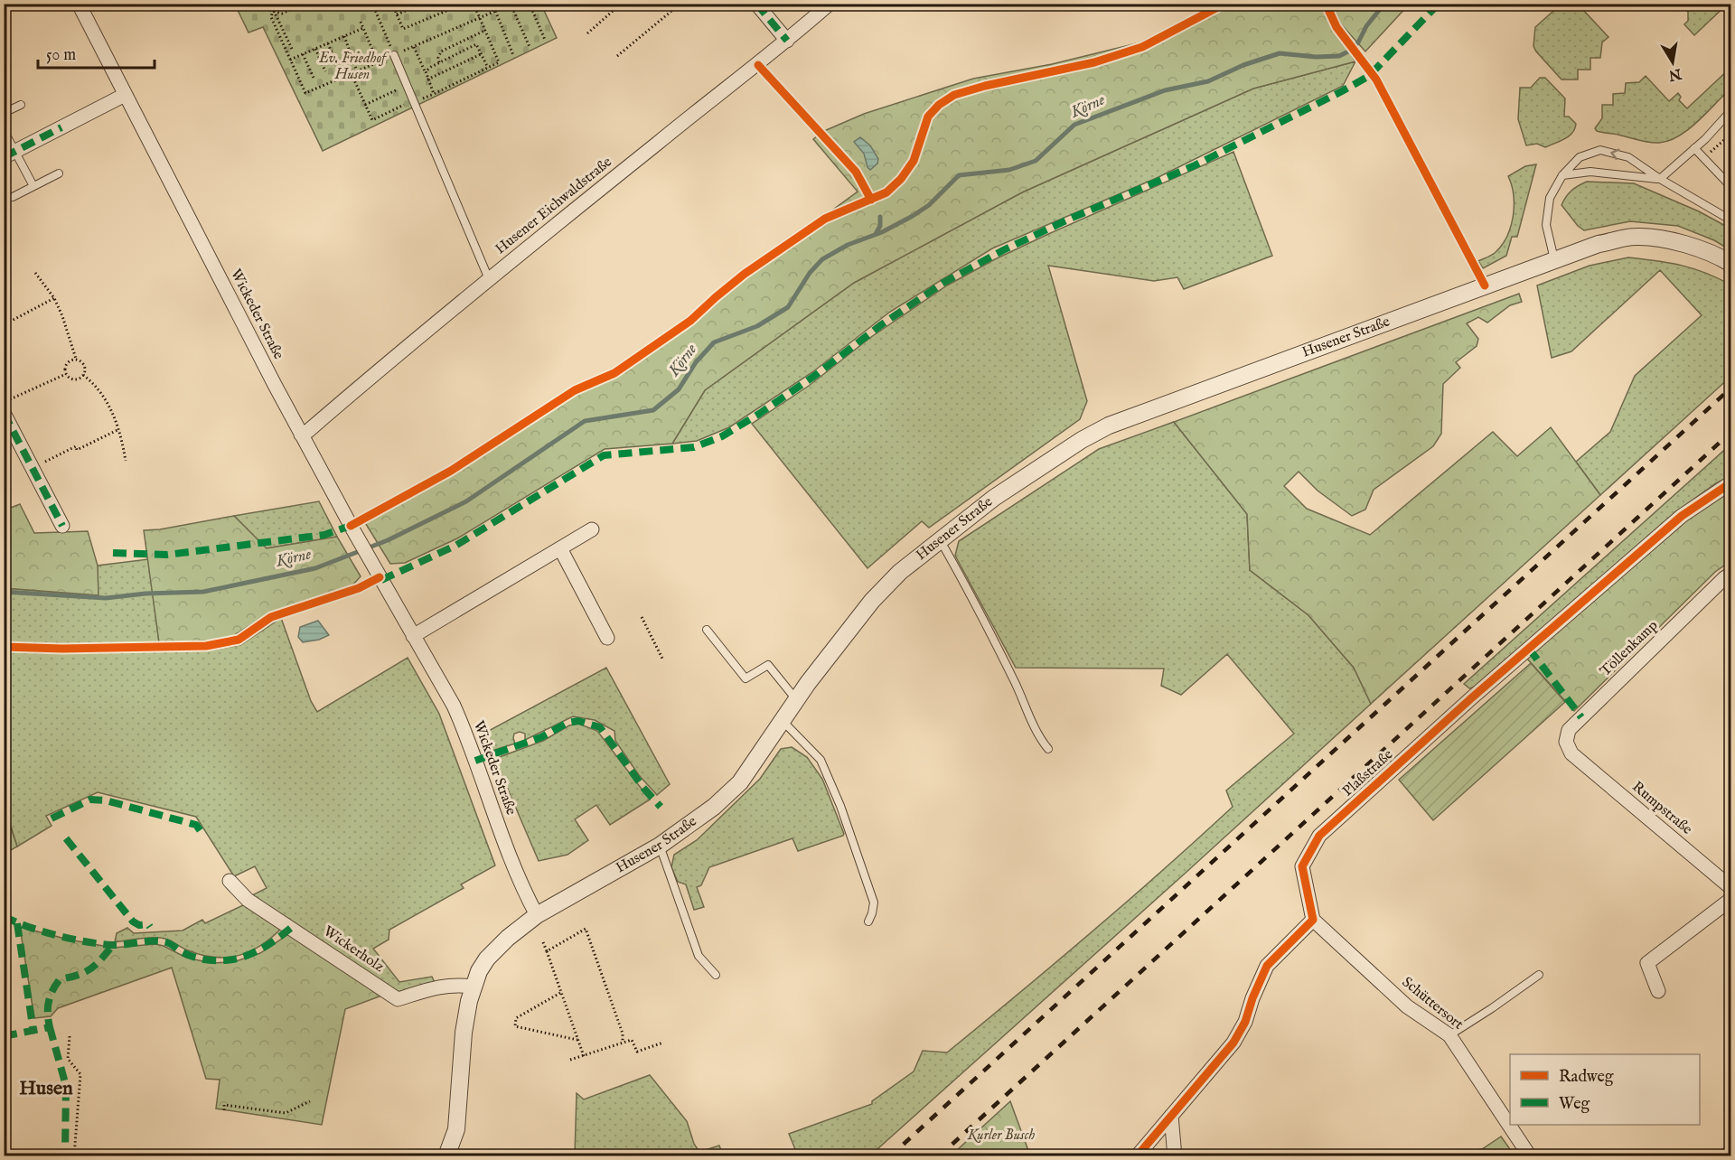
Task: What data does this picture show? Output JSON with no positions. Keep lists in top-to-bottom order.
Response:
{
  "streets": {
    "street": [
      "Husener Eichwaldstraße",
      "Wickeder Straße",
      "Husener Straße",
      "Töllenkamp",
      "Plaßstraße",
      "Rumpstraße",
      "Wickerholz",
      "Schüttersort"
    ]
  },
  "crossings": [
    ["Husener Eichwaldstraße", "Wickeder Straße"],
    ["Wickeder Straße", "Husener Straße"],
    ["Husener Straße", "Wickerholz"],
    ["Töllenkamp", "Rumpstraße"],
    ["Plaßstraße", "Schüttersort"]
  ],
  "districts": ["Husen"],
  "water": ["Körne"],
  "parks": ["Ev. Friedhof Husen", "Kurler Busch"],
  "legend": ["Radweg", "Weg"],
  "scale_bar": "50 m",
  "north": "bottom"
}
